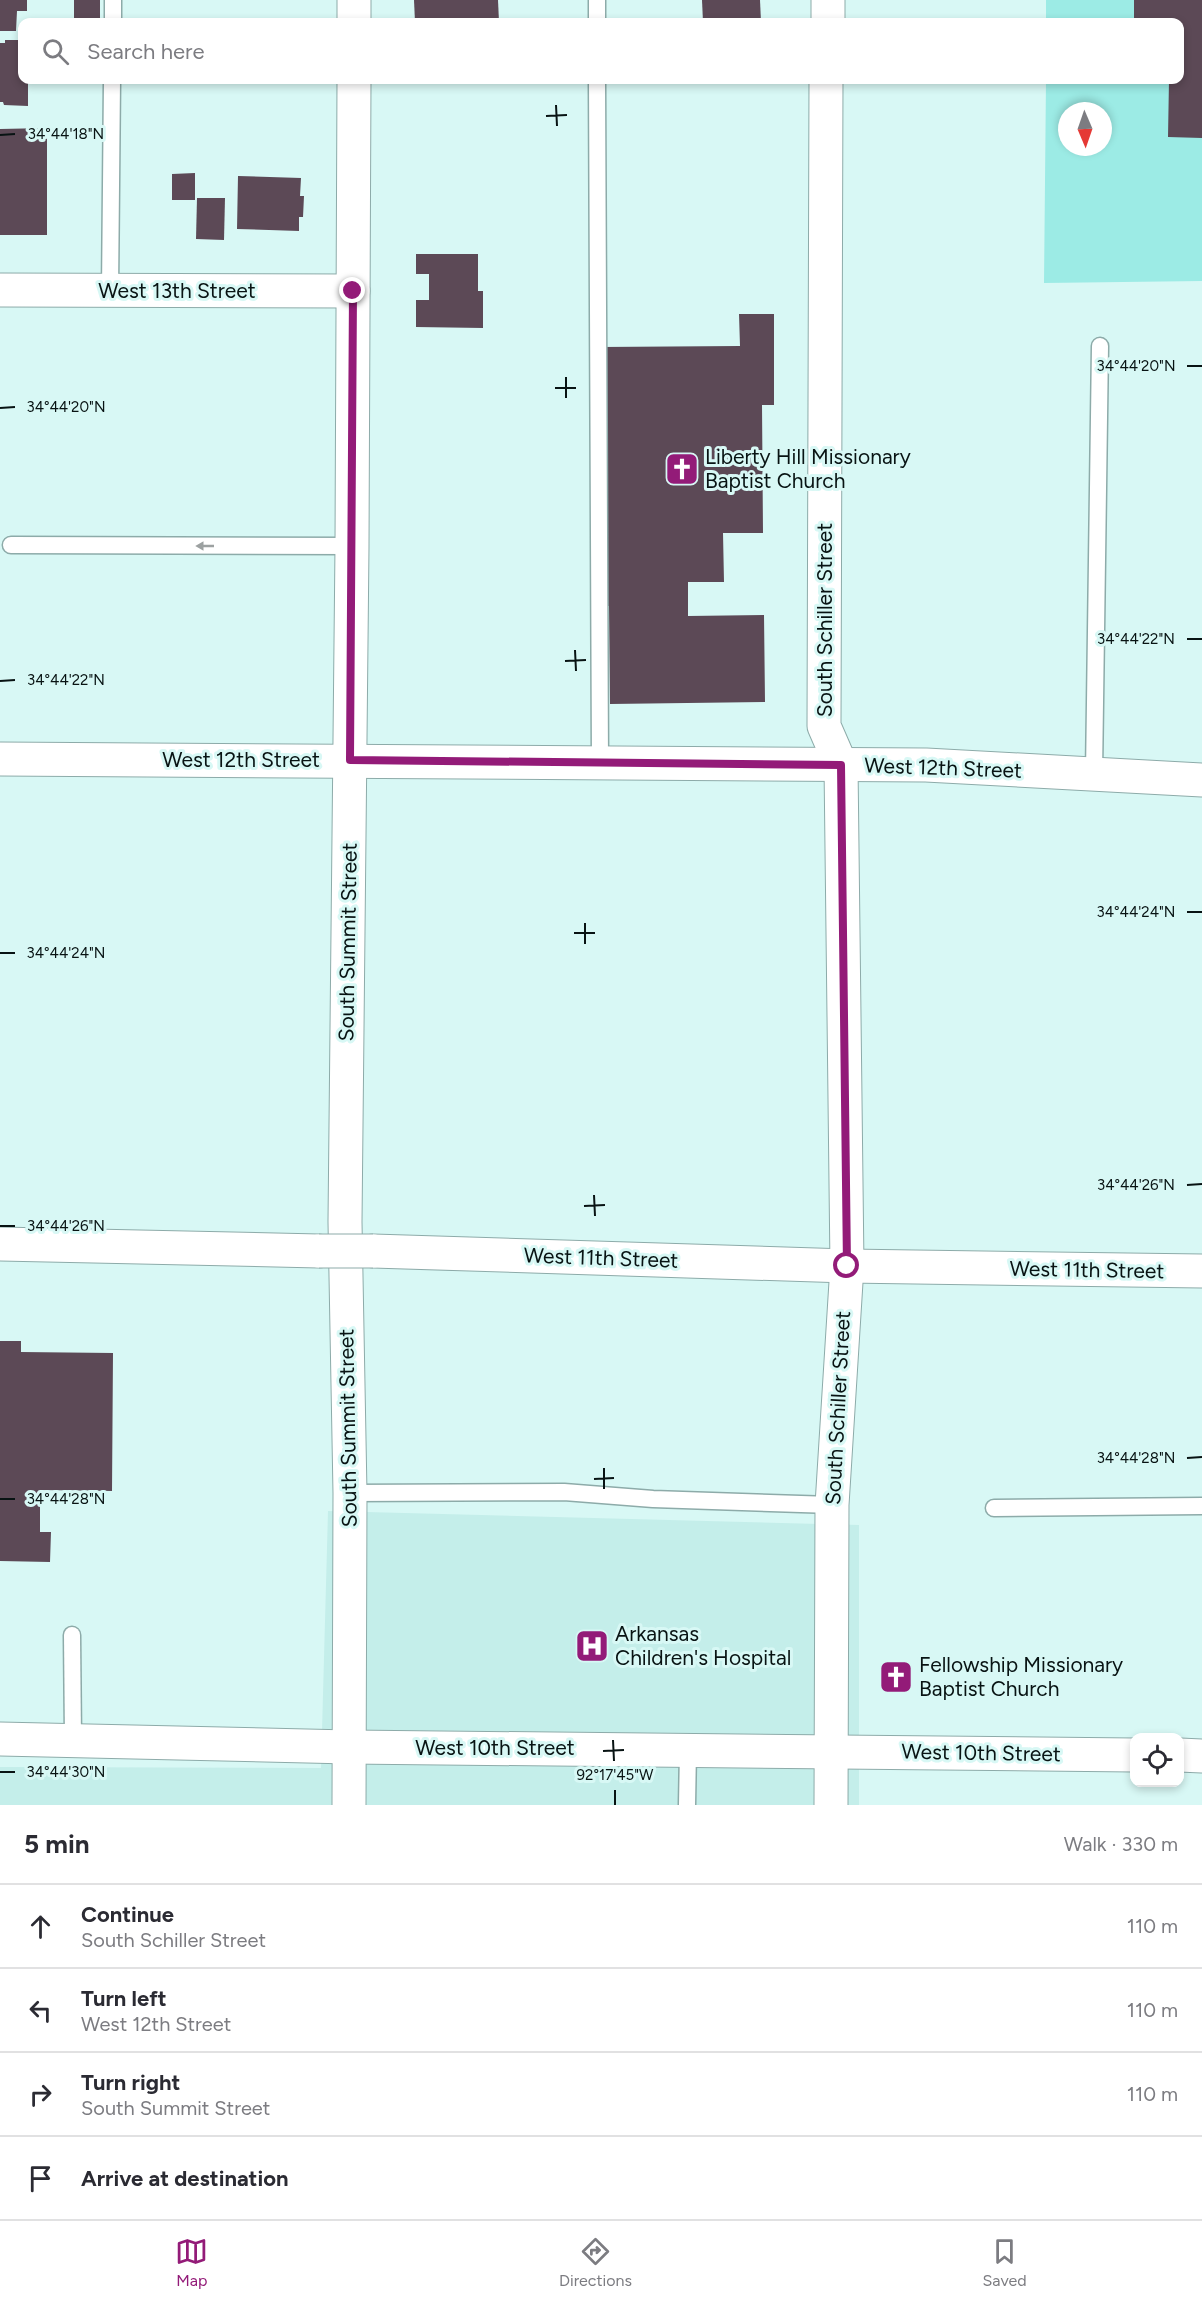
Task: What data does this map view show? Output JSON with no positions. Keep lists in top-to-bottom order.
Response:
{
  "streets": {
    "street": [
      "West 13th Street",
      "South Schiller Street",
      "West 12th Street",
      "South Summit Street",
      "West 11th Street",
      "West 10th Street"
    ]
  },
  "crossings": [
    ["West 13th Street", "South Summit Street"],
    ["South Schiller Street", "West 12th Street"],
    ["South Schiller Street", "West 11th Street"],
    ["South Schiller Street", "West 10th Street"],
    ["West 12th Street", "South Summit Street"],
    ["South Summit Street", "West 10th Street"]
  ],
  "places": {
    "church": ["Liberty Hill Missionary Baptist Church", "Fellowship Missionary Baptist Church"],
    "hospital": ["Arkansas Children's Hospital"]
  },
  "north": "bottom",
  "page": {
    "search": "Search here",
    "heading": ["5 min", "Walk · 330 m"],
    "list": [
      ["Continue", "South Schiller Street", "110 m"],
      ["Turn left", "West 12th Street", "110 m"],
      ["Turn right", "South Summit Street", "110 m"],
      "Arrive at destination"
    ],
    "nav": ["Map", "Directions", "Saved"]
  },
  "coordinates": [
    "34°44'18\"N",
    "34°44'20\"N",
    "34°44'22\"N",
    "34°44'24\"N",
    "34°44'26\"N",
    "34°44'28\"N",
    "34°44'30\"N",
    "92°17'45\"W"
  ]
}
